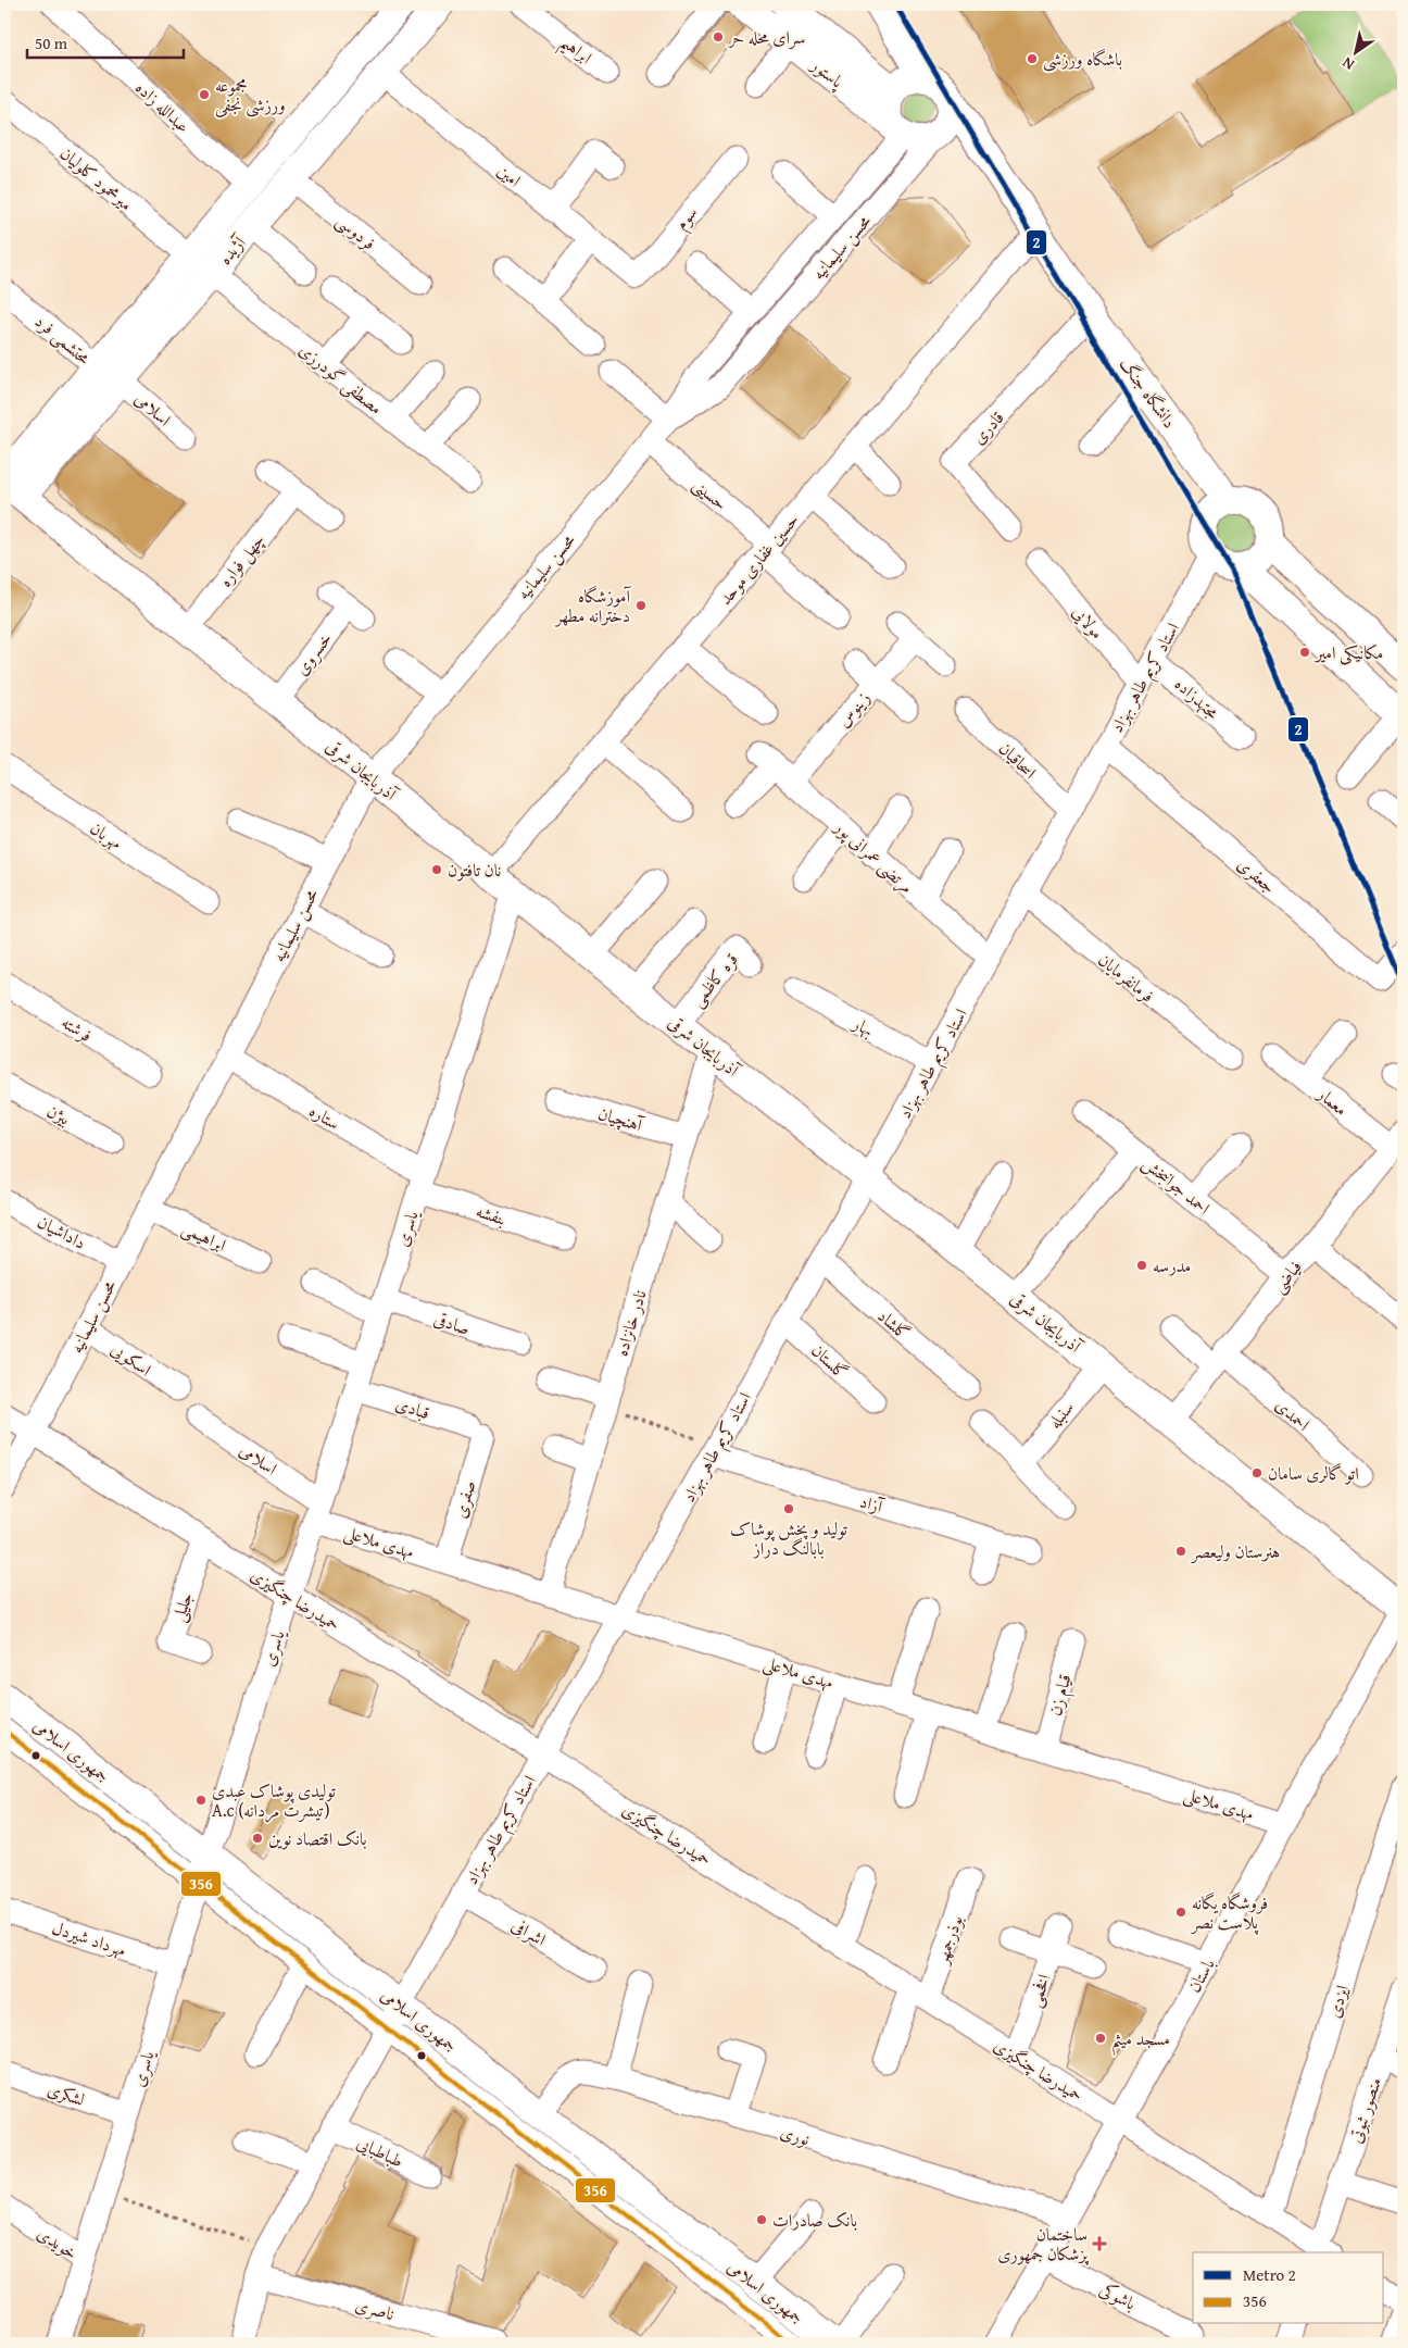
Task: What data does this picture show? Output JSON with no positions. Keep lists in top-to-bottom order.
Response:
{
  "streets": {
    "main road": [
      "پاستور",
      "آژیده",
      "دانشگاه جنگ",
      "آذربایجان شرقی",
      "جمهوری اسلامی"
    ],
    "street": [
      "ابراهیم",
      "عبدالله زاده",
      "امین",
      "میرمحمود کلولیان",
      "سوم",
      "فردوسی",
      "محسن سلیمانیه",
      "محتشمی فرد",
      "مصطفی گودرزی",
      "اسلامی",
      "قادری",
      "حسینی",
      "حسین غفاری موحد",
      "چهل فواره",
      "مولایی",
      "خسروی",
      "استاد کریم طاهر بهزاد",
      "مجتهدزاده",
      "زینوس",
      "اسحاقیان",
      "مهربان",
      "مرتضی عمرانی پور",
      "جعفری",
      "فرمانفرمایان",
      "قره کاظمی",
      "بهار",
      "فرشته",
      "معمار",
      "بیژن",
      "ستاره",
      "آهنچیان",
      "احمد جوانبخش",
      "بنفشه",
      "یاسری",
      "داداشیان",
      "ابراهیمی",
      "فیاضی",
      "صادقی",
      "نادر خانزاده",
      "گلشاد",
      "اسکویی",
      "گلستان",
      "قبادی",
      "سنبله",
      "احمدی",
      "صفری",
      "آزاد",
      "مهدی ملاعلی",
      "حمیدرضا چنگیزی",
      "جلیلی",
      "قیام زن",
      "اشرافی",
      "مهرداد شیردل",
      "بوذرجمهر",
      "باستان",
      "افخمی",
      "ایزدی",
      "لشکری",
      "منصور ثبوتی",
      "نوری",
      "طباطبایی",
      "خویدی",
      "باشوکی",
      "ناصری"
    ]
  },
  "crossings": [
    ["پاستور", "محسن سلیمانیه"],
    ["عبدالله زاده", "آژیده"],
    ["امین", "سوم"],
    ["امین", "آژیده"],
    ["میرمحمود کلولیان", "آژیده"],
    ["میرمحمود کلولیان", "مصطفی گودرزی"],
    ["فردوسی", "آژیده"],
    ["محسن سلیمانیه", "دانشگاه جنگ"],
    ["محسن سلیمانیه", "حسینی"],
    ["محسن سلیمانیه", "آذربایجان شرقی"],
    ["محسن سلیمانیه", "ستاره"],
    ["محسن سلیمانیه", "داداشیان"],
    ["محسن سلیمانیه", "ابراهیمی"],
    ["محسن سلیمانیه", "اسکویی"],
    ["محسن سلیمانیه", "حمیدرضا چنگیزی"],
    ["آژیده", "محتشمی فرد"],
    ["آژیده", "مصطفی گودرزی"],
    ["آژیده", "اسلامی"],
    ["آژیده", "آذربایجان شرقی"],
    ["دانشگاه جنگ", "قادری"],
    ["دانشگاه جنگ", "حسین غفاری موحد"],
    ["دانشگاه جنگ", "استاد کریم طاهر بهزاد"],
    ["اسلامی", "یاسری"],
    ["اسلامی", "مهدی ملاعلی"],
    ["حسینی", "حسین غفاری موحد"],
    ["حسین غفاری موحد", "آذربایجان شرقی"],
    ["چهل فواره", "آذربایجان شرقی"],
    ["مولایی", "استاد کریم طاهر بهزاد"],
    ["خسروی", "آذربایجان شرقی"],
    ["استاد کریم طاهر بهزاد", "مجتهدزاده"],
    ["استاد کریم طاهر بهزاد", "اسحاقیان"],
    ["استاد کریم طاهر بهزاد", "آذربایجان شرقی"],
    ["استاد کریم طاهر بهزاد", "مرتضی عمرانی پور"],
    ["استاد کریم طاهر بهزاد", "جعفری"],
    ["استاد کریم طاهر بهزاد", "فرمانفرمایان"],
    ["استاد کریم طاهر بهزاد", "بهار"],
    ["استاد کریم طاهر بهزاد", "گلشاد"],
    ["استاد کریم طاهر بهزاد", "گلستان"],
    ["استاد کریم طاهر بهزاد", "آزاد"],
    ["استاد کریم طاهر بهزاد", "مهدی ملاعلی"],
    ["استاد کریم طاهر بهزاد", "حمیدرضا چنگیزی"],
    ["استاد کریم طاهر بهزاد", "جمهوری اسلامی"],
    ["استاد کریم طاهر بهزاد", "اشرافی"],
    ["استاد کریم طاهر بهزاد", "طباطبایی"],
    ["استاد کریم طاهر بهزاد", "ناصری"],
    ["زینوس", "مرتضی عمرانی پور"],
    ["آذربایجان شرقی", "قره کاظمی"],
    ["آذربایجان شرقی", "احمد جوانبخش"],
    ["آذربایجان شرقی", "یاسری"],
    ["آذربایجان شرقی", "فیاضی"],
    ["آذربایجان شرقی", "نادر خانزاده"],
    ["آذربایجان شرقی", "سنبله"],
    ["آذربایجان شرقی", "باستان"],
    ["معمار", "فیاضی"],
    ["ستاره", "بنفشه"],
    ["ستاره", "یاسری"],
    ["آهنچیان", "نادر خانزاده"],
    ["احمد جوانبخش", "فیاضی"],
    ["بنفشه", "یاسری"],
    ["یاسری", "صادقی"],
    ["یاسری", "قبادی"],
    ["یاسری", "مهدی ملاعلی"],
    ["یاسری", "حمیدرضا چنگیزی"],
    ["یاسری", "جمهوری اسلامی"],
    ["یاسری", "مهرداد شیردل"],
    ["یاسری", "لشکری"],
    ["یاسری", "خویدی"],
    ["فیاضی", "احمدی"],
    ["نادر خانزاده", "مهدی ملاعلی"],
    ["قبادی", "صفری"],
    ["صفری", "مهدی ملاعلی"],
    ["مهدی ملاعلی", "قیام زن"],
    ["مهدی ملاعلی", "باستان"],
    ["حمیدرضا چنگیزی", "جلیلی"],
    ["حمیدرضا چنگیزی", "بوذرجمهر"],
    ["حمیدرضا چنگیزی", "باستان"],
    ["حمیدرضا چنگیزی", "افخمی"],
    ["حمیدرضا چنگیزی", "ایزدی"],
    ["حمیدرضا چنگیزی", "منصور ثبوتی"],
    ["جمهوری اسلامی", "نوری"],
    ["باستان", "نوری"],
    ["باستان", "باشوکی"]
  ],
  "places": {
    "other": [
      "سرای محله حر",
      "باشگاه ورزشی",
      "مجموعه ورزشی نجفی",
      "آموزشگاه دخترانه مطهر",
      "مکانیکی امیر",
      "نان تافتون",
      "مدرسه",
      "اتو گالری سامان",
      "تولید و پخش پوشاک بابالنگ دراز",
      "هنرستان ولیعصر",
      "تولیدی پوشاک عبدی A.c (تیشرت مردانه)",
      "بانک اقتصاد نوین",
      "فروشگاه یگانه پلاست نصر",
      "مسجد میثم",
      "بانک صادرات"
    ],
    "health": ["ساختمان پزشکان جمهوری"]
  },
  "lines": ["metro line 2", "transit line 356"],
  "legend": ["Metro 2", "356"],
  "scale_bar": "50 m",
  "north": "bottom left"
}
